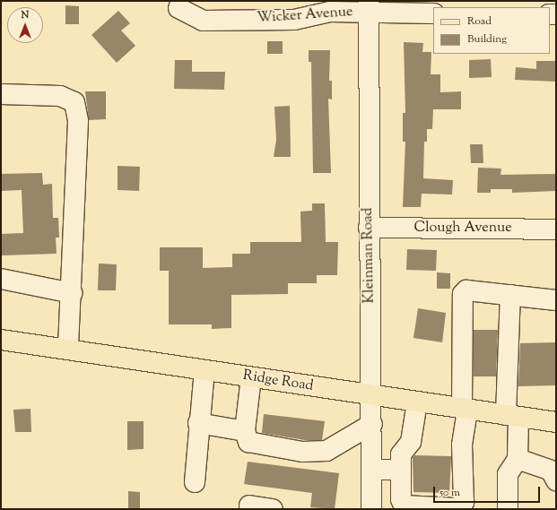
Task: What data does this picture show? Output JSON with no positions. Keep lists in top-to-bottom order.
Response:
{
  "streets": {
    "main road": ["Ridge Road"],
    "street": ["Wicker Avenue", "Clough Avenue", "Kleinman Road"]
  },
  "crossings": [
    ["Wicker Avenue", "Kleinman Road"],
    ["Clough Avenue", "Kleinman Road"],
    ["Kleinman Road", "Ridge Road"]
  ],
  "legend": ["Road", "Building"],
  "scale_bar": "50 m",
  "north": "top"
}
